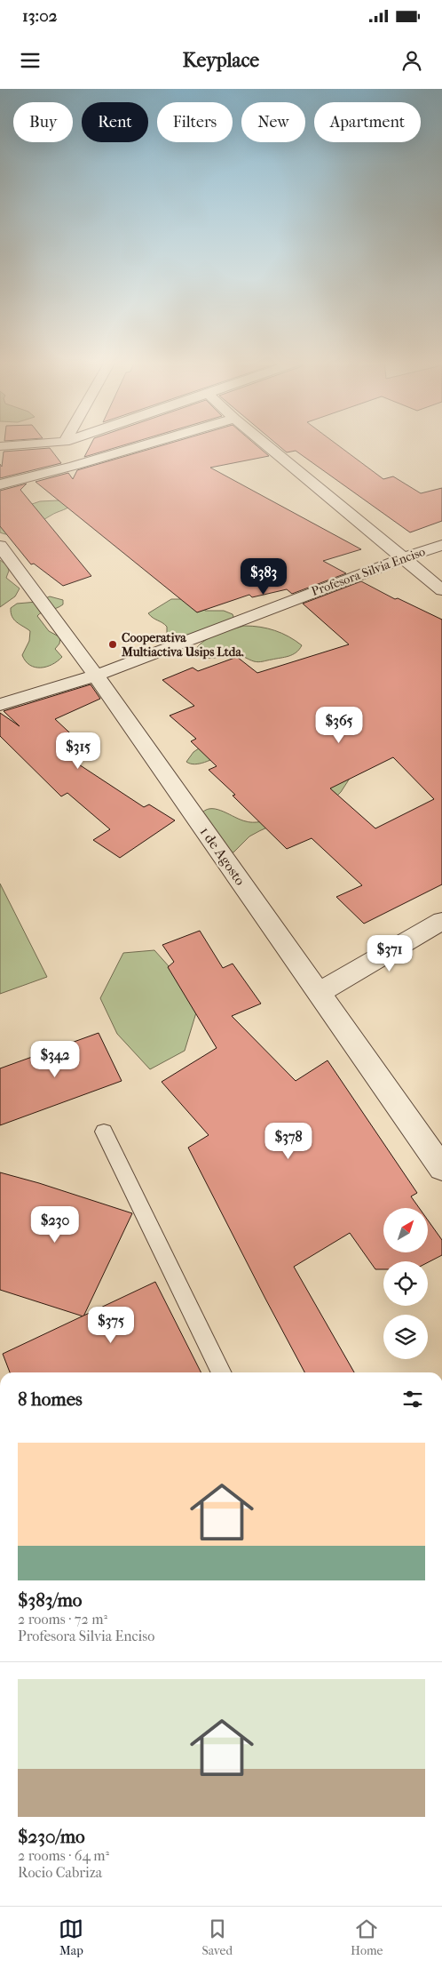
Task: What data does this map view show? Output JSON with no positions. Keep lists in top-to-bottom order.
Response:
{
  "streets": {
    "street": ["Profesora Silvia Enciso", "1 de Agosto"]
  },
  "crossings": [
    ["Profesora Silvia Enciso", "1 de Agosto"]
  ],
  "places": ["Cooperativa Multiactiva Usips Ltda."],
  "north": "top right",
  "page": {
    "status": "13:02",
    "header": "Keyplace",
    "chip": [
      "Buy",
      "Rent",
      "Filters",
      "New",
      "Apartment"
    ],
    "price": [
      "$383",
      "$365",
      "$315",
      "$371",
      "$342",
      "$378",
      "$230",
      "$375"
    ],
    "heading": "8 homes",
    "list": [
      {
        "name": "$383/mo",
        "note": "2 rooms · 72 m² · Profesora Silvia Enciso"
      },
      {
        "name": "$230/mo",
        "note": "2 rooms · 64 m² · Rocio Cabriza"
      }
    ],
    "tabs": ["Map", "Saved", "Home"]
  }
}
